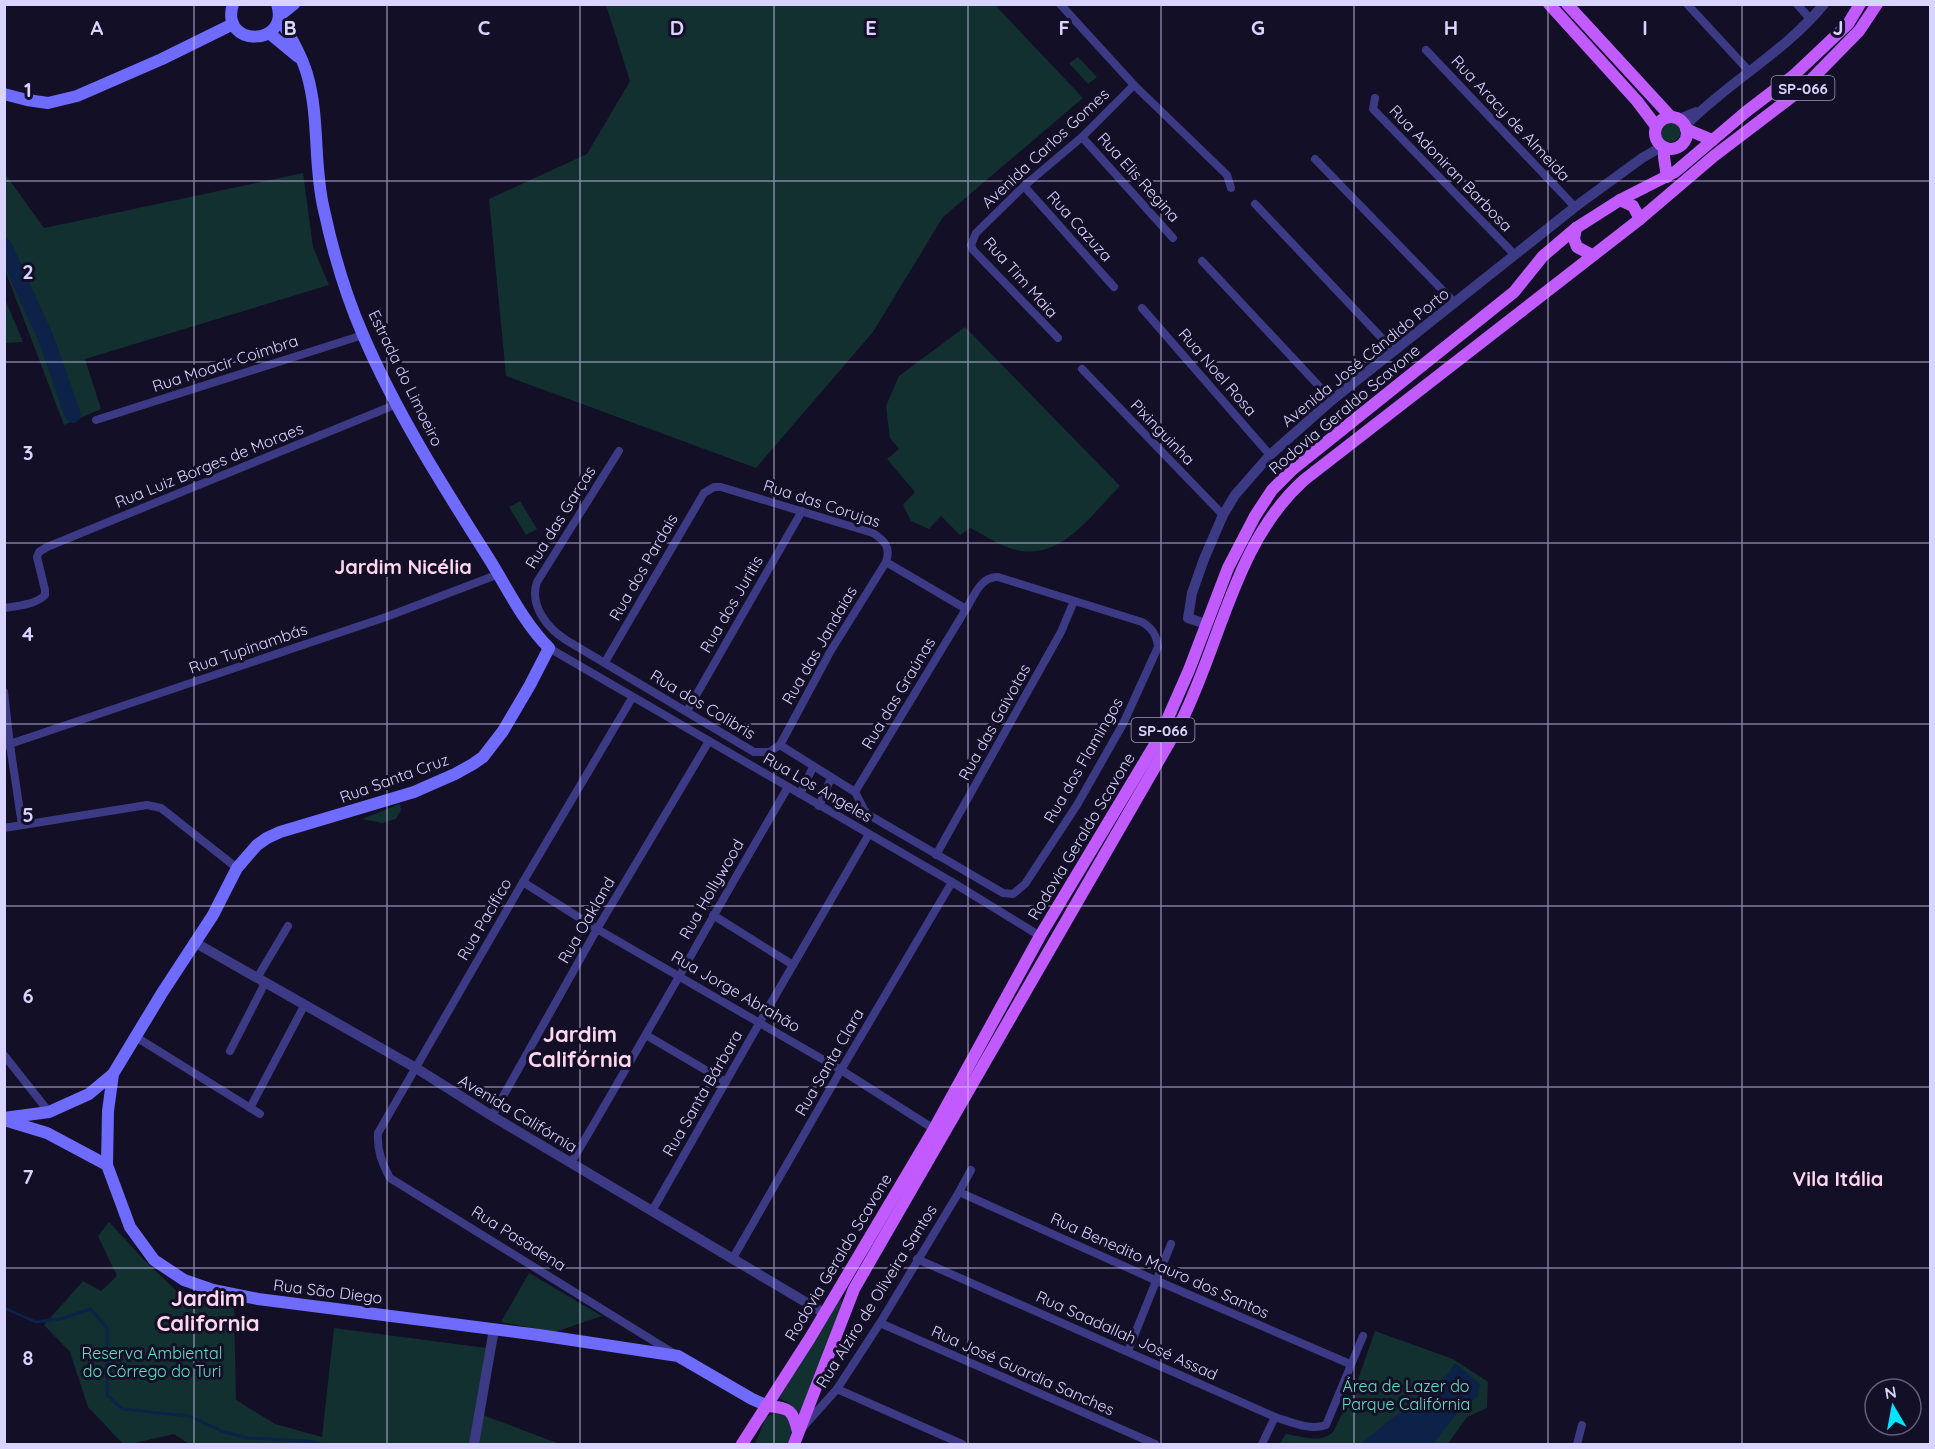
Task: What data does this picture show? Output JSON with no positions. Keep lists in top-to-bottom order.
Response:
{
  "streets": {
    "main road": [
      "SP-066",
      "Estrada do Limoeiro",
      "Rodovia Geraldo Scavone",
      "Rua Santa Cruz",
      "Rua Pasadena",
      "Rua São Diego"
    ],
    "street": [
      "Rua Aracy de Almeida",
      "Avenida Carlos Gomes",
      "Rua Adoniran Barbosa",
      "Rua Elis Regina",
      "Rua Cazuza",
      "Rua Tim Maia",
      "Avenida José Cândido Porto",
      "Rua Moacir Coimbra",
      "Rua Noel Rosa",
      "Pixinguinha",
      "Rua Luiz Borges de Moraes",
      "Rua das Corujas",
      "Rua das Garças",
      "Rua dos Pardais",
      "Rua dos Juritis",
      "Rua das Jandaias",
      "Rua Tupinambás",
      "Rua das Graúnas",
      "Rua dos Colibris",
      "Rua das Gaivotas",
      "Rua dos Flamingos",
      "Rua Los Angeles",
      "Rua Hollywood",
      "Rua Pacífico",
      "Rua Oakland",
      "Rua Jorge Abrahão",
      "Rua Santa Clara",
      "Rua Santa Bárbara",
      "Avenida Califórnia",
      "Rua Benedito Mauro dos Santos",
      "Rua Alziro de Oliveira Santos",
      "Rua Saadallah José Assad",
      "Rua José Guardia Sanches"
    ]
  },
  "crossings": [
    ["Rua Aracy de Almeida", "Avenida José Cândido Porto"],
    ["Avenida Carlos Gomes", "Rua Elis Regina"],
    ["Avenida Carlos Gomes", "Rua Cazuza"],
    ["Avenida Carlos Gomes", "Rua Tim Maia"],
    ["Rua Adoniran Barbosa", "Avenida José Cândido Porto"],
    ["Avenida José Cândido Porto", "Rua Noel Rosa"],
    ["Avenida José Cândido Porto", "Rodovia Geraldo Scavone"],
    ["Avenida José Cândido Porto", "Pixinguinha"],
    ["Rua Moacir Coimbra", "Estrada do Limoeiro"],
    ["Estrada do Limoeiro", "Rua Luiz Borges de Moraes"],
    ["Estrada do Limoeiro", "Rua Tupinambás"],
    ["Estrada do Limoeiro", "Rua Santa Cruz"],
    ["Estrada do Limoeiro", "Rua Los Angeles"],
    ["Rodovia Geraldo Scavone", "Rua Los Angeles"],
    ["Rodovia Geraldo Scavone", "Rua Jorge Abrahão"],
    ["Rodovia Geraldo Scavone", "Avenida Califórnia"],
    ["Rodovia Geraldo Scavone", "Rua Pasadena"],
    ["Rodovia Geraldo Scavone", "Rua Alziro de Oliveira Santos"],
    ["Rua das Corujas", "Rua dos Pardais"],
    ["Rua das Corujas", "Rua dos Juritis"],
    ["Rua das Corujas", "Rua das Jandaias"],
    ["Rua das Garças", "Rua dos Colibris"],
    ["Rua dos Pardais", "Rua dos Colibris"],
    ["Rua dos Juritis", "Rua dos Colibris"],
    ["Rua das Jandaias", "Rua dos Colibris"],
    ["Rua das Gaivotas", "Rua dos Flamingos"],
    ["Rua Santa Cruz", "Rua Los Angeles"],
    ["Rua Los Angeles", "Rua Hollywood"],
    ["Rua Los Angeles", "Rua Pacífico"],
    ["Rua Los Angeles", "Rua Oakland"],
    ["Rua Los Angeles", "Rua Santa Clara"],
    ["Rua Los Angeles", "Rua Santa Bárbara"],
    ["Rua Hollywood", "Rua Jorge Abrahão"],
    ["Rua Hollywood", "Avenida Califórnia"],
    ["Rua Pacífico", "Rua Jorge Abrahão"],
    ["Rua Pacífico", "Avenida Califórnia"],
    ["Rua Pacífico", "Rua Pasadena"],
    ["Rua Oakland", "Rua Jorge Abrahão"],
    ["Rua Oakland", "Avenida Califórnia"],
    ["Rua Jorge Abrahão", "Rua Santa Clara"],
    ["Rua Jorge Abrahão", "Rua Santa Bárbara"],
    ["Rua Santa Clara", "Avenida Califórnia"],
    ["Rua Santa Bárbara", "Avenida Califórnia"],
    ["Avenida Califórnia", "Rua São Diego"],
    ["Rua Pasadena", "Rua São Diego"],
    ["Rua Benedito Mauro dos Santos", "Rua Alziro de Oliveira Santos"],
    ["Rua Benedito Mauro dos Santos", "Rua Saadallah José Assad"],
    ["Rua Alziro de Oliveira Santos", "Rua Saadallah José Assad"],
    ["Rua Alziro de Oliveira Santos", "Rua José Guardia Sanches"]
  ],
  "districts": [
    "Jardim Nicélia",
    "Jardim Califórnia",
    "Vila Itália",
    "Jardim California"
  ],
  "parks": ["Reserva Ambiental do Córrego do Turi", "Área de Lazer do Parque Califórnia"],
  "north": "top",
  "grid": {
    "columns": [
      "A",
      "B",
      "C",
      "D",
      "E",
      "F",
      "G",
      "H",
      "I",
      "J"
    ],
    "rows": [
      "1",
      "2",
      "3",
      "4",
      "5",
      "6",
      "7",
      "8"
    ]
  }
}
